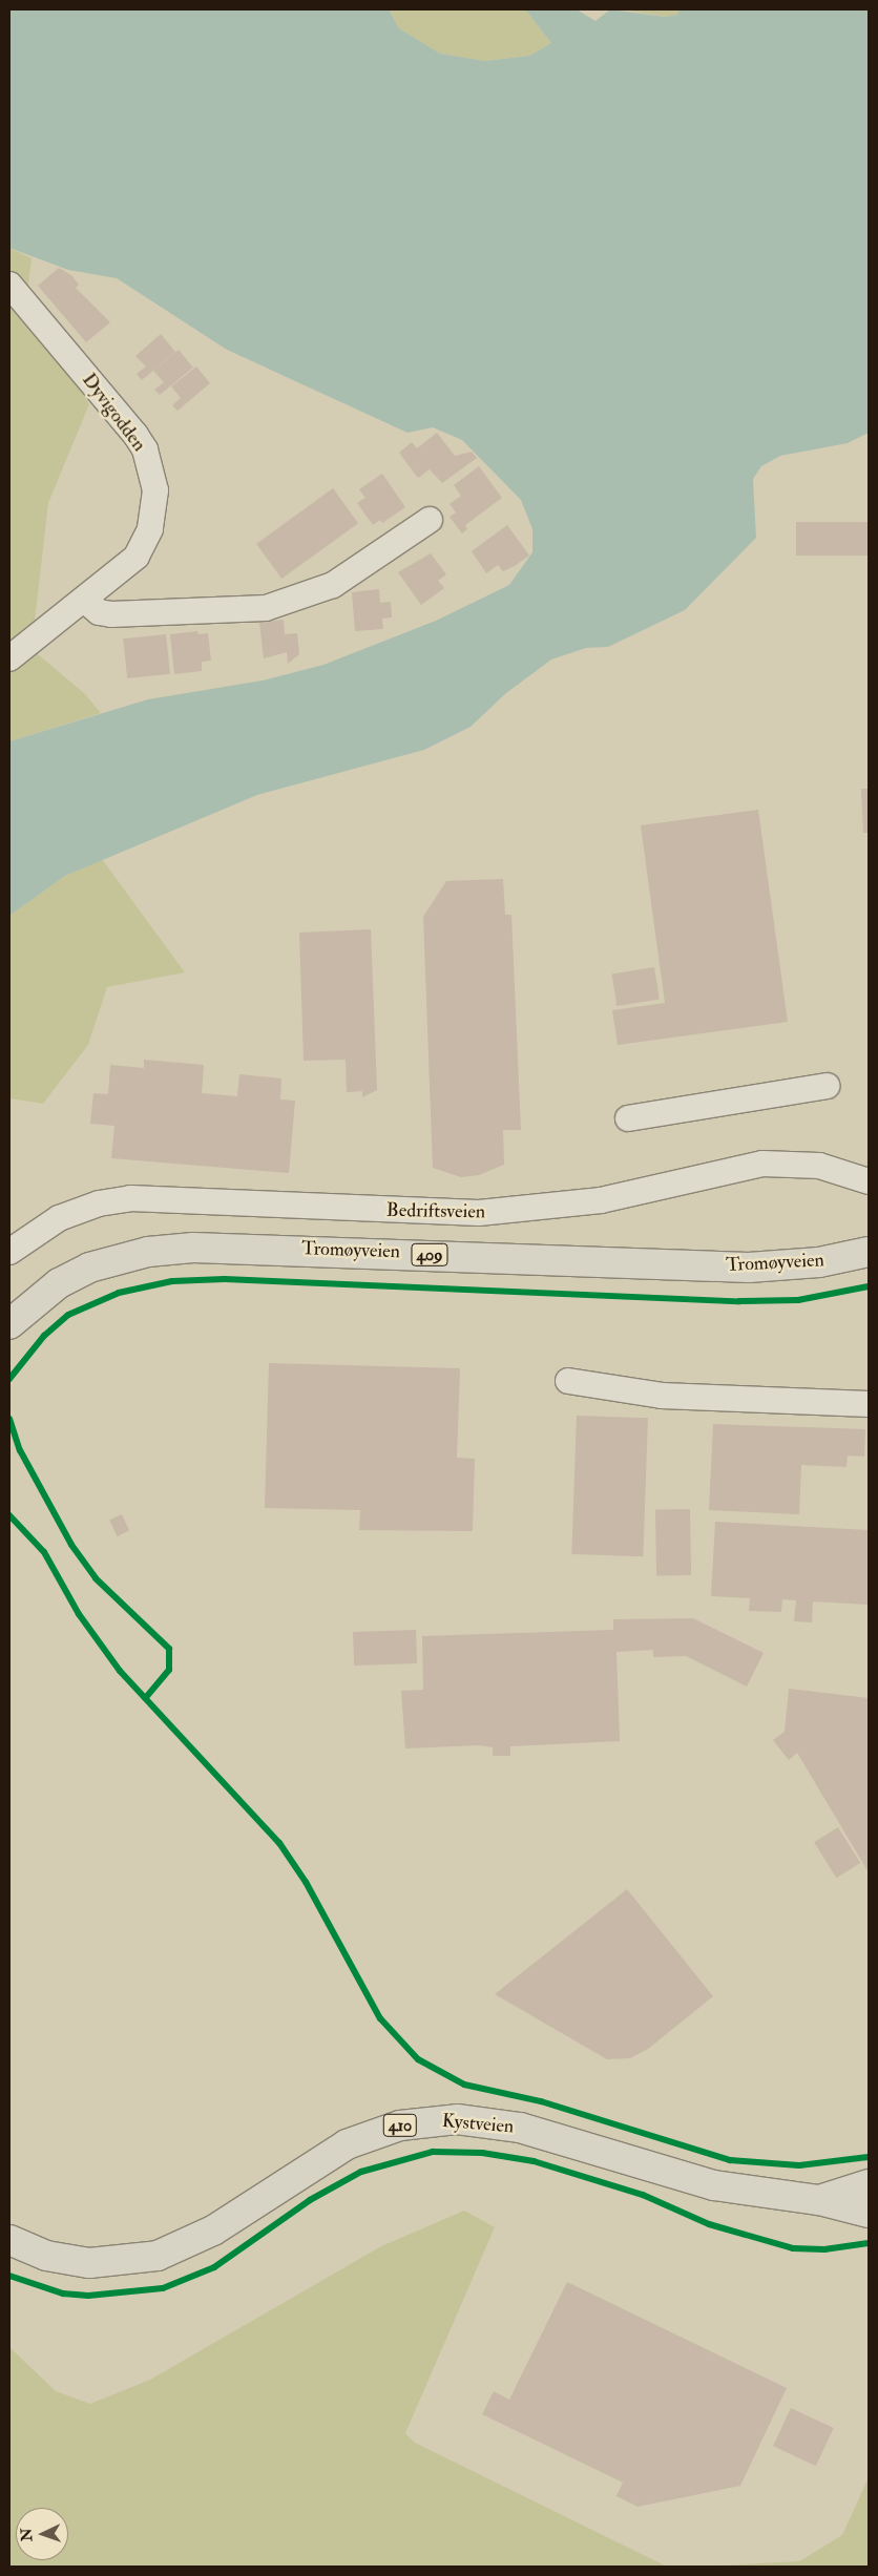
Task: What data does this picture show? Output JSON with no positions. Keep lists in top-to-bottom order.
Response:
{
  "streets": {
    "main road": [
      "Tromøyveien",
      "409",
      "Kystveien",
      "410"
    ],
    "street": ["Dyvigodden", "Bedriftsveien"]
  },
  "north": "left"
}
